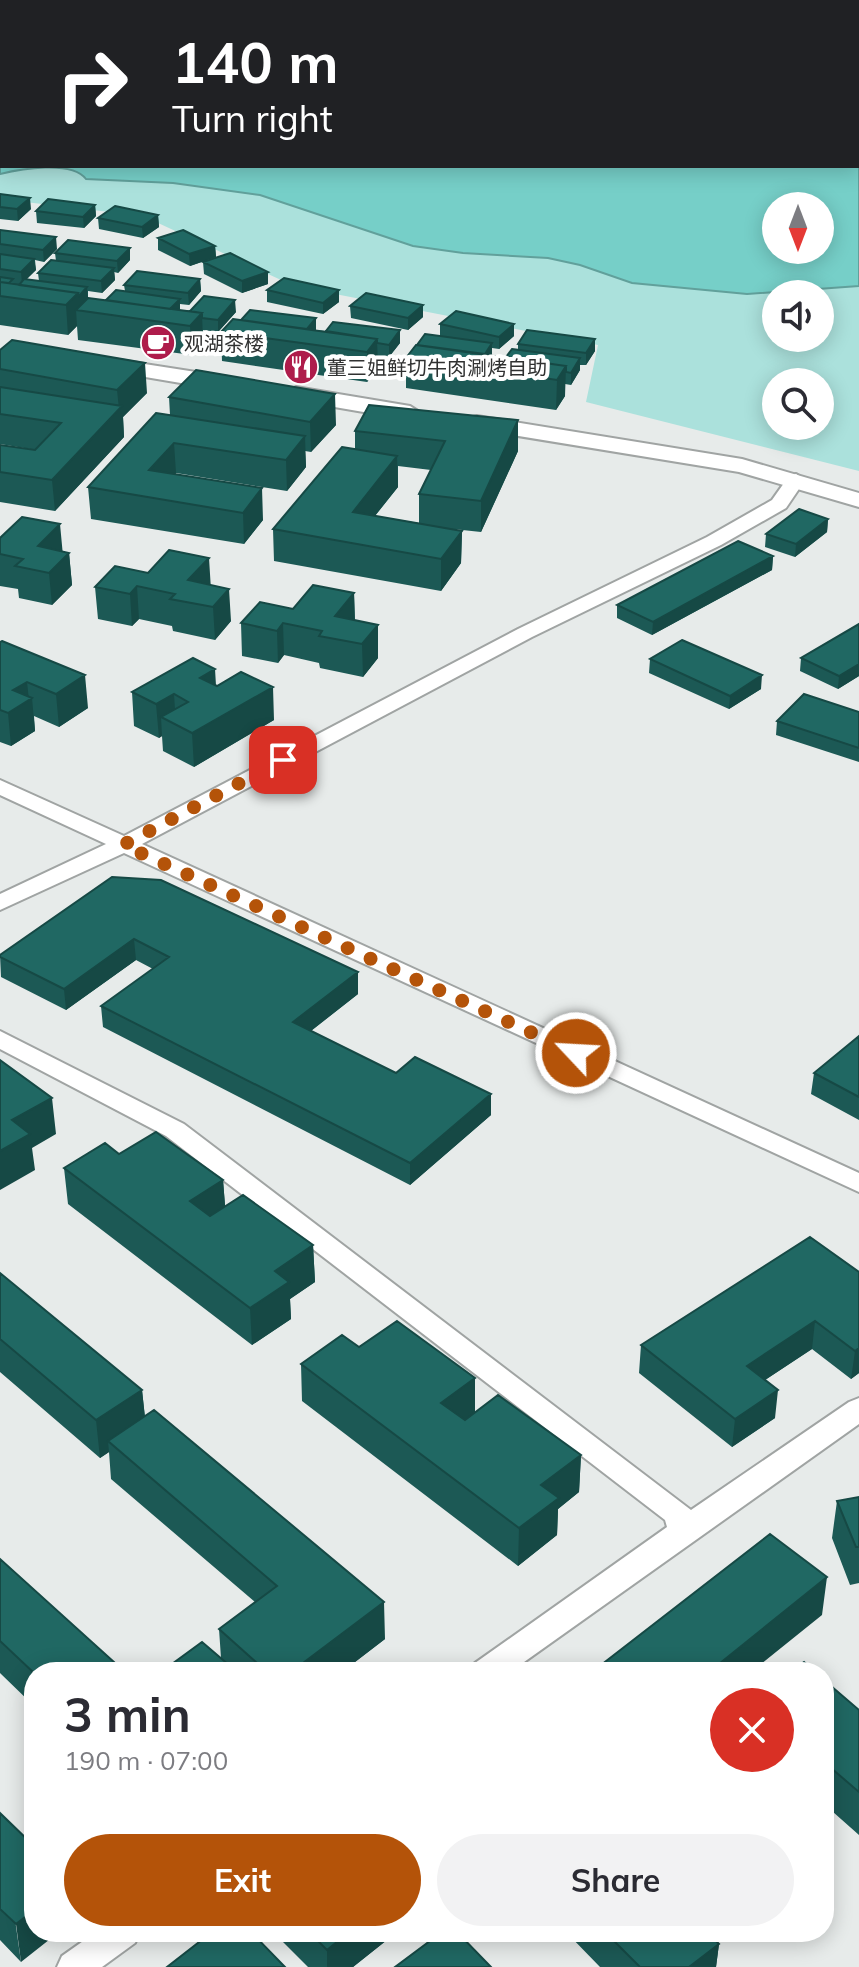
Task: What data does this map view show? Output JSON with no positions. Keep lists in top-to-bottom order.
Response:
{
  "places": {
    "cafe": ["观湖茶楼"],
    "restaurant": ["董三姐鲜切牛肉涮烤自助"]
  },
  "north": "bottom",
  "page": {
    "turn": ["140 m", "Turn right"],
    "heading": ["3 min", "190 m · 07:00"],
    "buttons": ["Exit", "Share"]
  }
}
